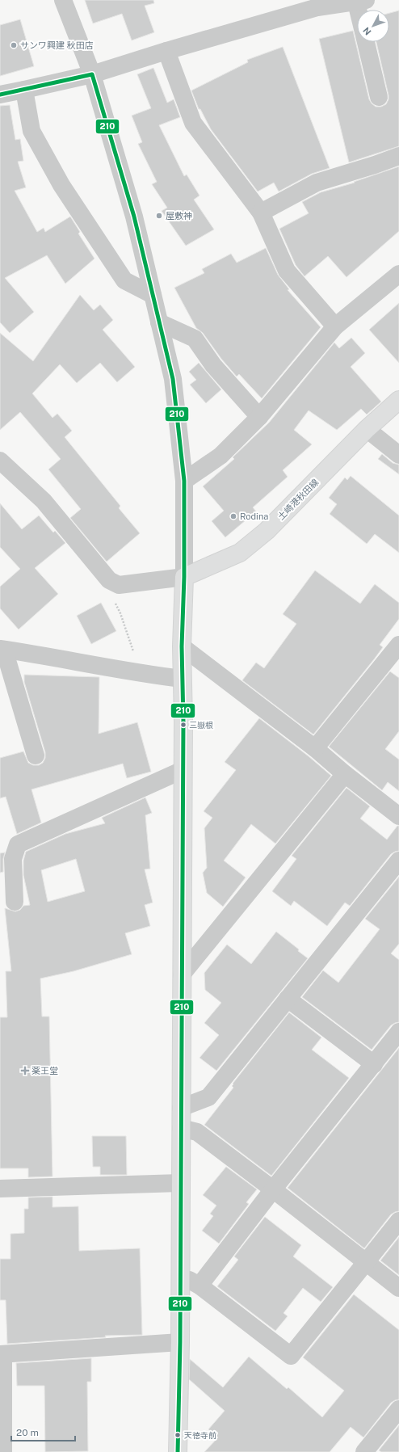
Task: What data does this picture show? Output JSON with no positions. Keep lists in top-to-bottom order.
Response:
{
  "streets": {
    "main road": ["土崎港秋田線"]
  },
  "places": {
    "other": [
      "サンワ興建 秋田店",
      "屋敷神",
      "Rodina",
      "三嶽根",
      "天徳寺前"
    ],
    "health": ["薬王堂"]
  },
  "lines": ["transit line 210"],
  "scale_bar": "20 m",
  "north": "bottom left"
}
